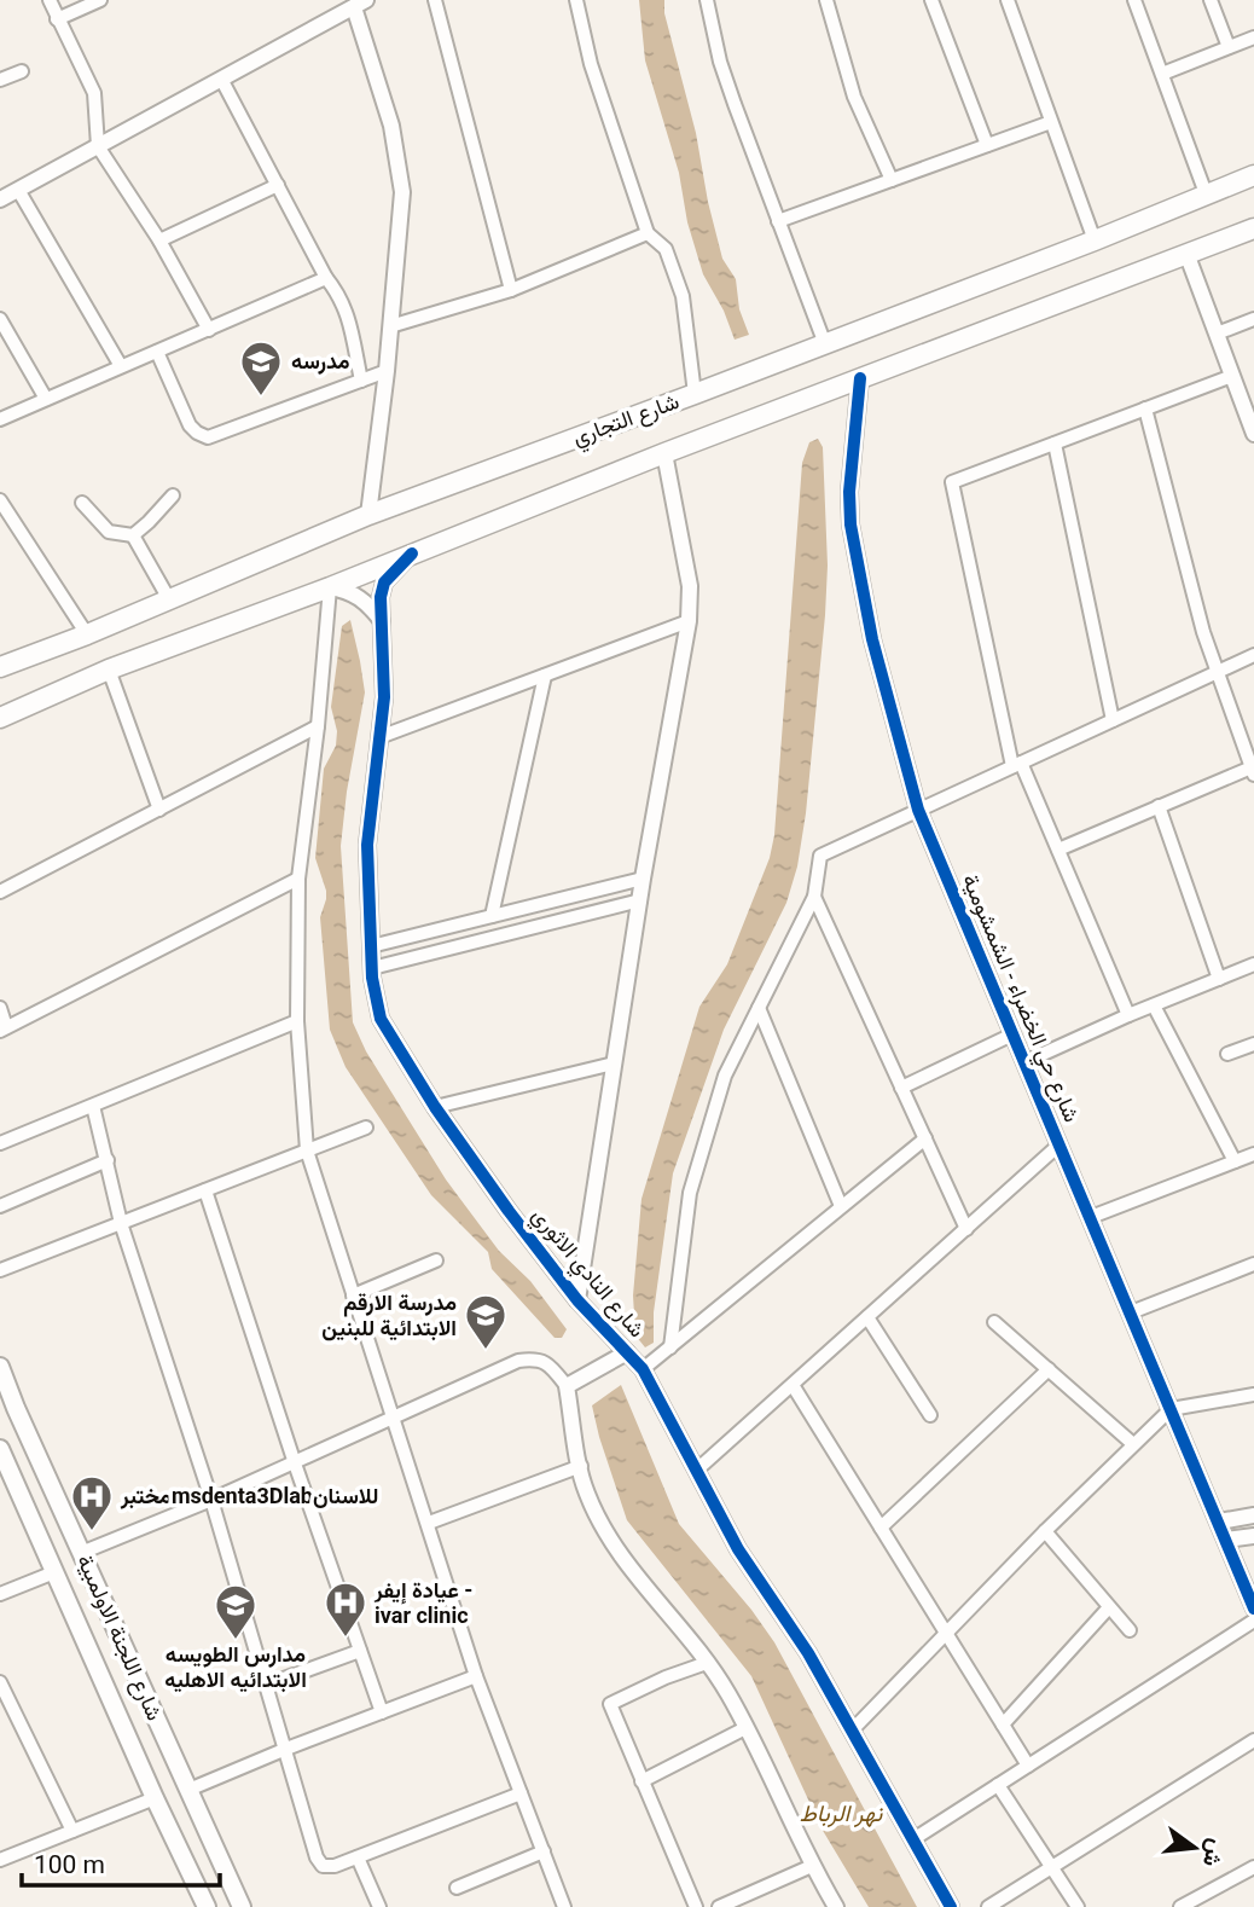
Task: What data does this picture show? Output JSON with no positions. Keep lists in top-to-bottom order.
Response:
{
  "streets": {
    "main road": ["شارع التجاري", "شارع اللجنة الاولمبية"],
    "street": ["شارع حي الخضراء - الشمشومية", "شارع النادي الاثوري"]
  },
  "crossings": [
    ["شارع التجاري", "شارع حي الخضراء - الشمشومية"],
    ["شارع التجاري", "شارع النادي الاثوري"]
  ],
  "water": ["نهر الرباط"],
  "places": {
    "school or university": ["مدرسه", "مدرسة الارقم الابتدائية للبنين", "مدارس الطويسه الابتدائيه الاهليه"],
    "hospital": ["مختبرmsdenta3Dlabللاسنان", "عيادة إيفر - ivar clinic"]
  },
  "scale_bar": "100 m",
  "north": "right"
}
